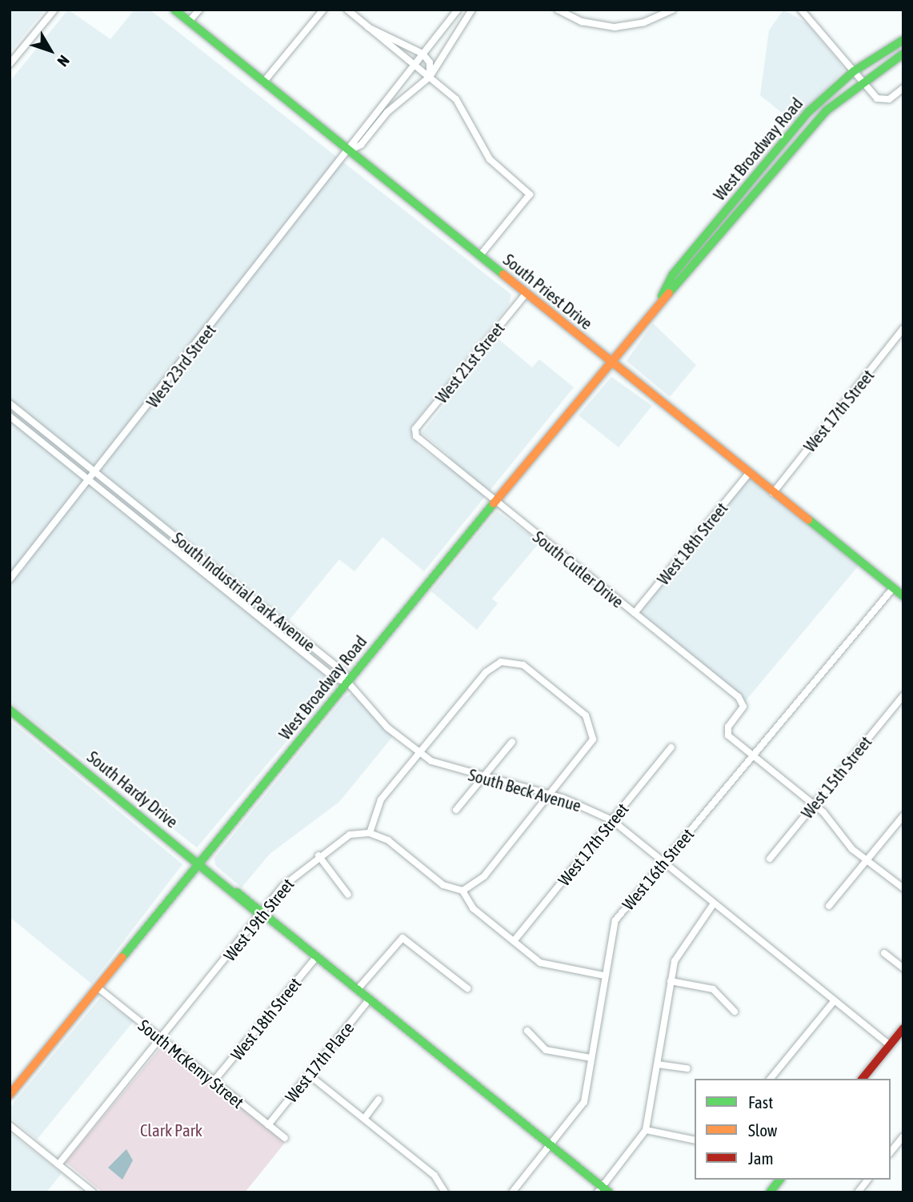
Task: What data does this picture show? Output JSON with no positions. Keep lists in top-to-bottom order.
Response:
{
  "streets": {
    "main road": ["West Broadway Road", "South Priest Drive", "South Hardy Drive"],
    "street": [
      "West 21st Street",
      "West 23rd Street",
      "West 17th Street",
      "West 18th Street",
      "South Cutler Drive",
      "South Industrial Park Avenue",
      "West 15th Street",
      "South Beck Avenue",
      "West 16th Street",
      "West 19th Street",
      "West 17th Place",
      "South McKemy Street"
    ]
  },
  "crossings": [
    ["West Broadway Road", "South Priest Drive"],
    ["West Broadway Road", "South Cutler Drive"],
    ["West Broadway Road", "South Industrial Park Avenue"],
    ["West Broadway Road", "South Hardy Drive"],
    ["West Broadway Road", "South Beck Avenue"],
    ["West Broadway Road", "South McKemy Street"],
    ["South Priest Drive", "West 21st Street"],
    ["South Priest Drive", "West 23rd Street"],
    ["South Priest Drive", "West 17th Street"],
    ["South Priest Drive", "West 18th Street"],
    ["South Priest Drive", "West 16th Street"],
    ["West 21st Street", "South Cutler Drive"],
    ["West 23rd Street", "South Industrial Park Avenue"],
    ["West 17th Street", "South Beck Avenue"],
    ["West 18th Street", "South Cutler Drive"],
    ["West 18th Street", "South Hardy Drive"],
    ["West 18th Street", "South McKemy Street"],
    ["South Cutler Drive", "West 16th Street"],
    ["South Industrial Park Avenue", "South Beck Avenue"],
    ["South Hardy Drive", "West 16th Street"],
    ["South Hardy Drive", "West 19th Street"],
    ["South Hardy Drive", "West 17th Place"],
    ["South Beck Avenue", "West 16th Street"],
    ["West 19th Street", "South McKemy Street"],
    ["West 17th Place", "South McKemy Street"]
  ],
  "parks": ["Clark Park"],
  "legend": ["Fast", "Slow", "Jam"],
  "north": "bottom right"
}
